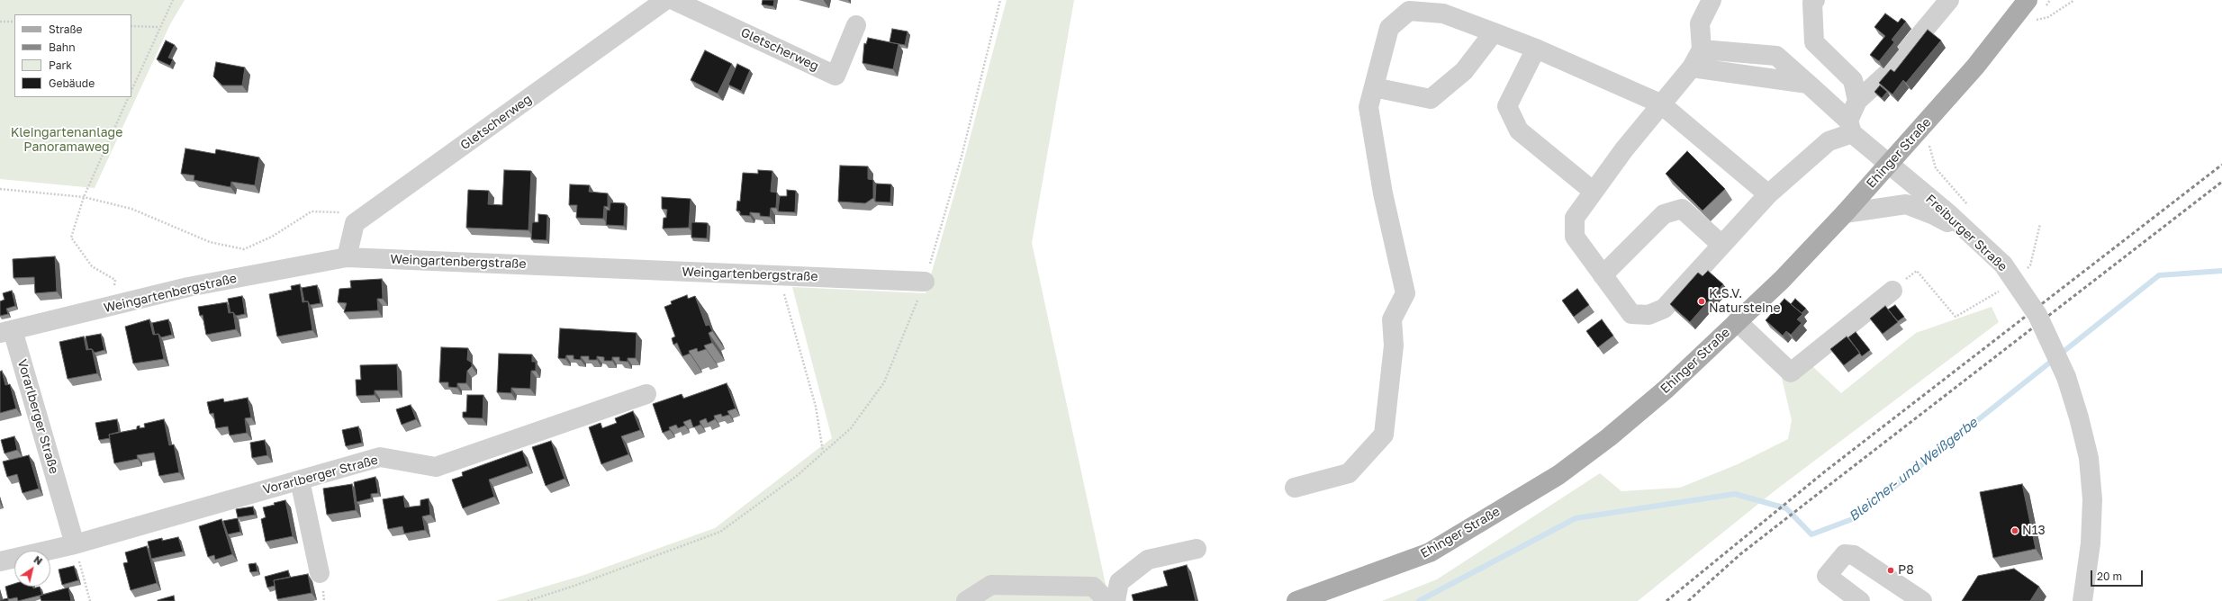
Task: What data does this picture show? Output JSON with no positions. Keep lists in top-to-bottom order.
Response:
{
  "streets": {
    "main road": ["Ehinger Straße"],
    "street": [
      "Gletscherweg",
      "Freiburger Straße",
      "Weingartenbergstraße",
      "Vorarlberger Straße"
    ]
  },
  "crossings": [
    ["Ehinger Straße", "Freiburger Straße"],
    ["Weingartenbergstraße", "Vorarlberger Straße"]
  ],
  "water": ["Bleicher- und Weißgerbe"],
  "parks": ["Kleingartenanlage Panoramaweg"],
  "places": ["K.S.V. Natursteine", "N13", "P8"],
  "legend": [
    "Straße",
    "Bahn",
    "Park",
    "Gebäude"
  ],
  "scale_bar": "20 m",
  "north": "top right"
}
